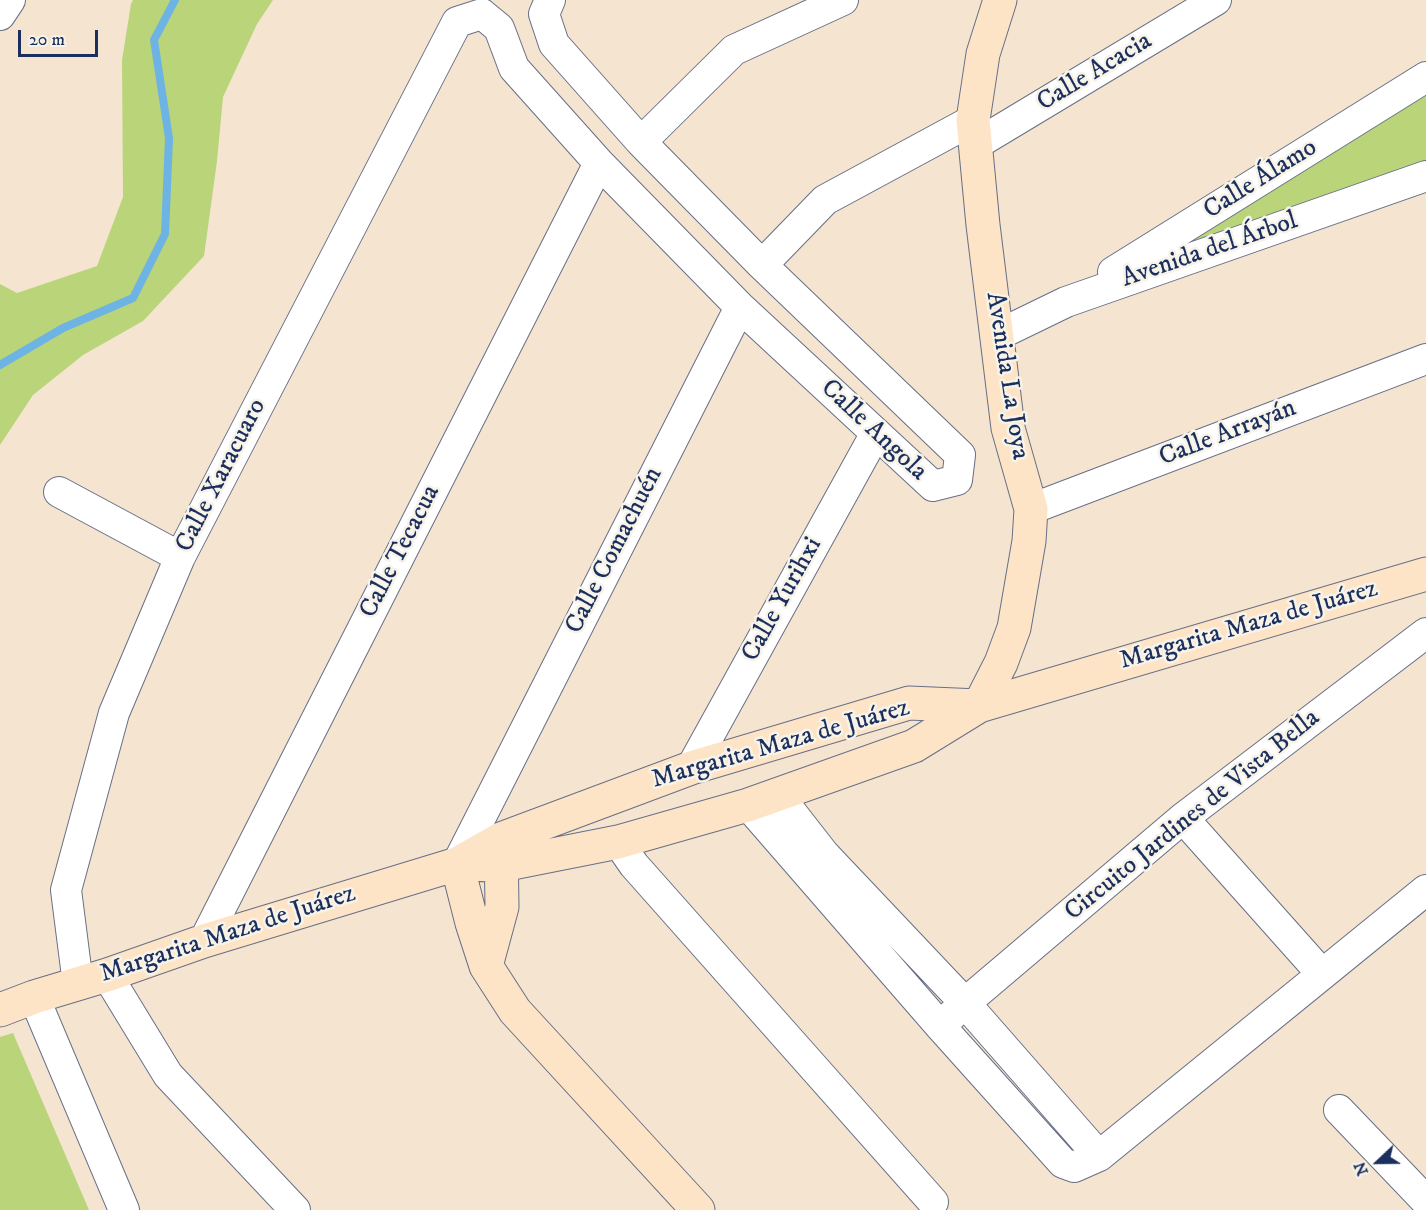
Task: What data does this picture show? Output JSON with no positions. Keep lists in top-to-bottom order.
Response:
{
  "streets": {
    "main road": ["Avenida La Joya", "Margarita Maza de Juárez"],
    "street": [
      "Calle Acacia",
      "Calle Álamo",
      "Avenida del Árbol",
      "Calle Angola",
      "Calle Arrayán",
      "Calle Xaracuaro",
      "Calle Comachuén",
      "Calle Tecacua",
      "Calle Yurihxi",
      "Circuito Jardines de Vista Bella"
    ]
  },
  "crossings": [
    ["Calle Acacia", "Avenida La Joya"],
    ["Calle Álamo", "Avenida del Árbol"],
    ["Avenida del Árbol", "Avenida La Joya"],
    ["Avenida La Joya", "Calle Arrayán"],
    ["Avenida La Joya", "Margarita Maza de Juárez"],
    ["Calle Angola", "Calle Xaracuaro"],
    ["Calle Angola", "Calle Comachuén"],
    ["Calle Angola", "Calle Tecacua"],
    ["Calle Angola", "Calle Yurihxi"],
    ["Calle Xaracuaro", "Margarita Maza de Juárez"],
    ["Calle Comachuén", "Margarita Maza de Juárez"],
    ["Calle Tecacua", "Margarita Maza de Juárez"],
    ["Calle Yurihxi", "Margarita Maza de Juárez"]
  ],
  "scale_bar": "20 m",
  "north": "left"
}
